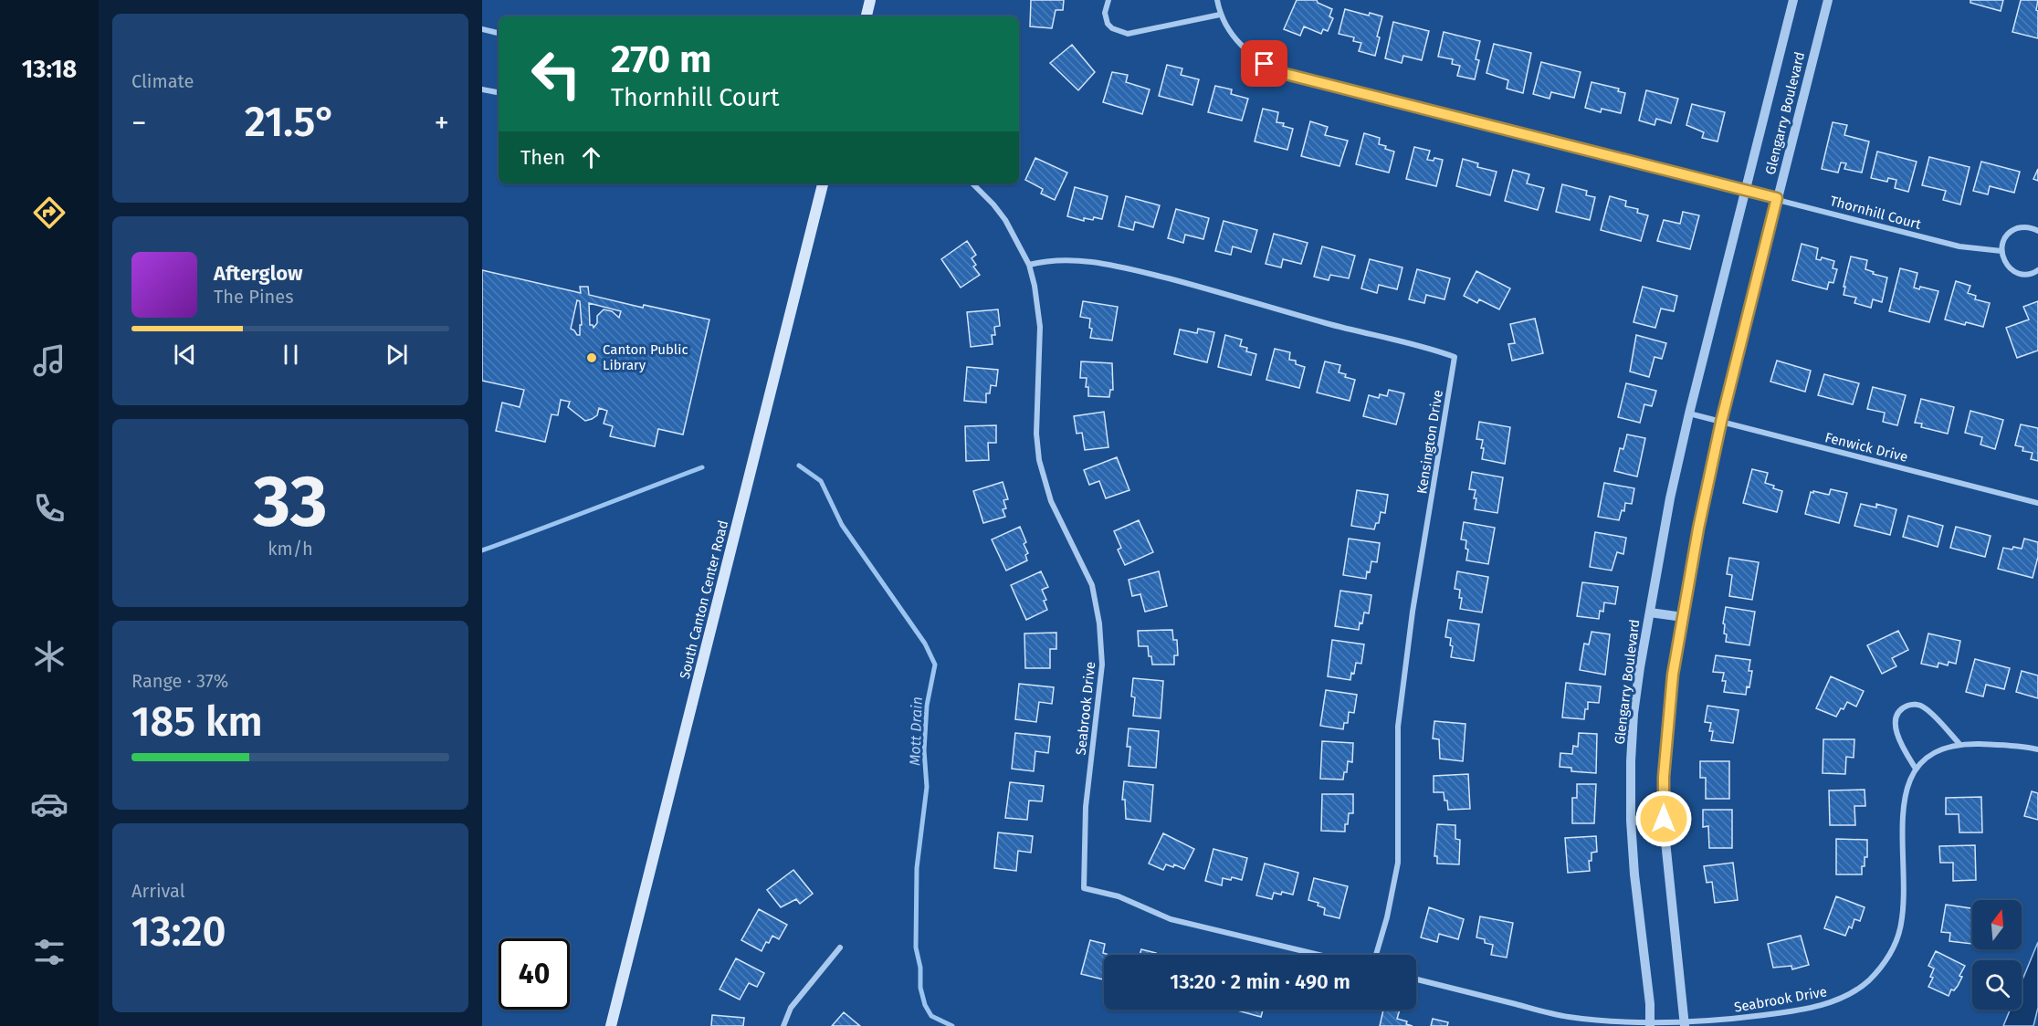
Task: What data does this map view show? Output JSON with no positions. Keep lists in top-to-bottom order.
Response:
{
  "streets": {
    "main road": ["South Canton Center Road"],
    "street": [
      "Glengarry Boulevard",
      "Thornhill Court",
      "Kensington Drive",
      "Fenwick Drive",
      "Seabrook Drive"
    ]
  },
  "crossings": [
    ["Glengarry Boulevard", "Thornhill Court"],
    ["Glengarry Boulevard", "Fenwick Drive"],
    ["Glengarry Boulevard", "Seabrook Drive"],
    ["Kensington Drive", "Seabrook Drive"]
  ],
  "water": ["Mott Drain"],
  "places": ["Canton Public Library"],
  "north": "top",
  "page": {
    "tabs": "13:18",
    "tile": [
      "Climate",
      ["33", "km/h"],
      ["Range · 37%", "185 km"],
      ["Arrival", "13:20"]
    ],
    "turn": ["270 m", "Thornhill Court"],
    "heat": ["−", "21.5°", "+"],
    "then": "Then",
    "song": ["Afterglow", "The Pines"],
    "limit": "40",
    "trip": "13:20 · 2 min · 490 m"
  }
}
